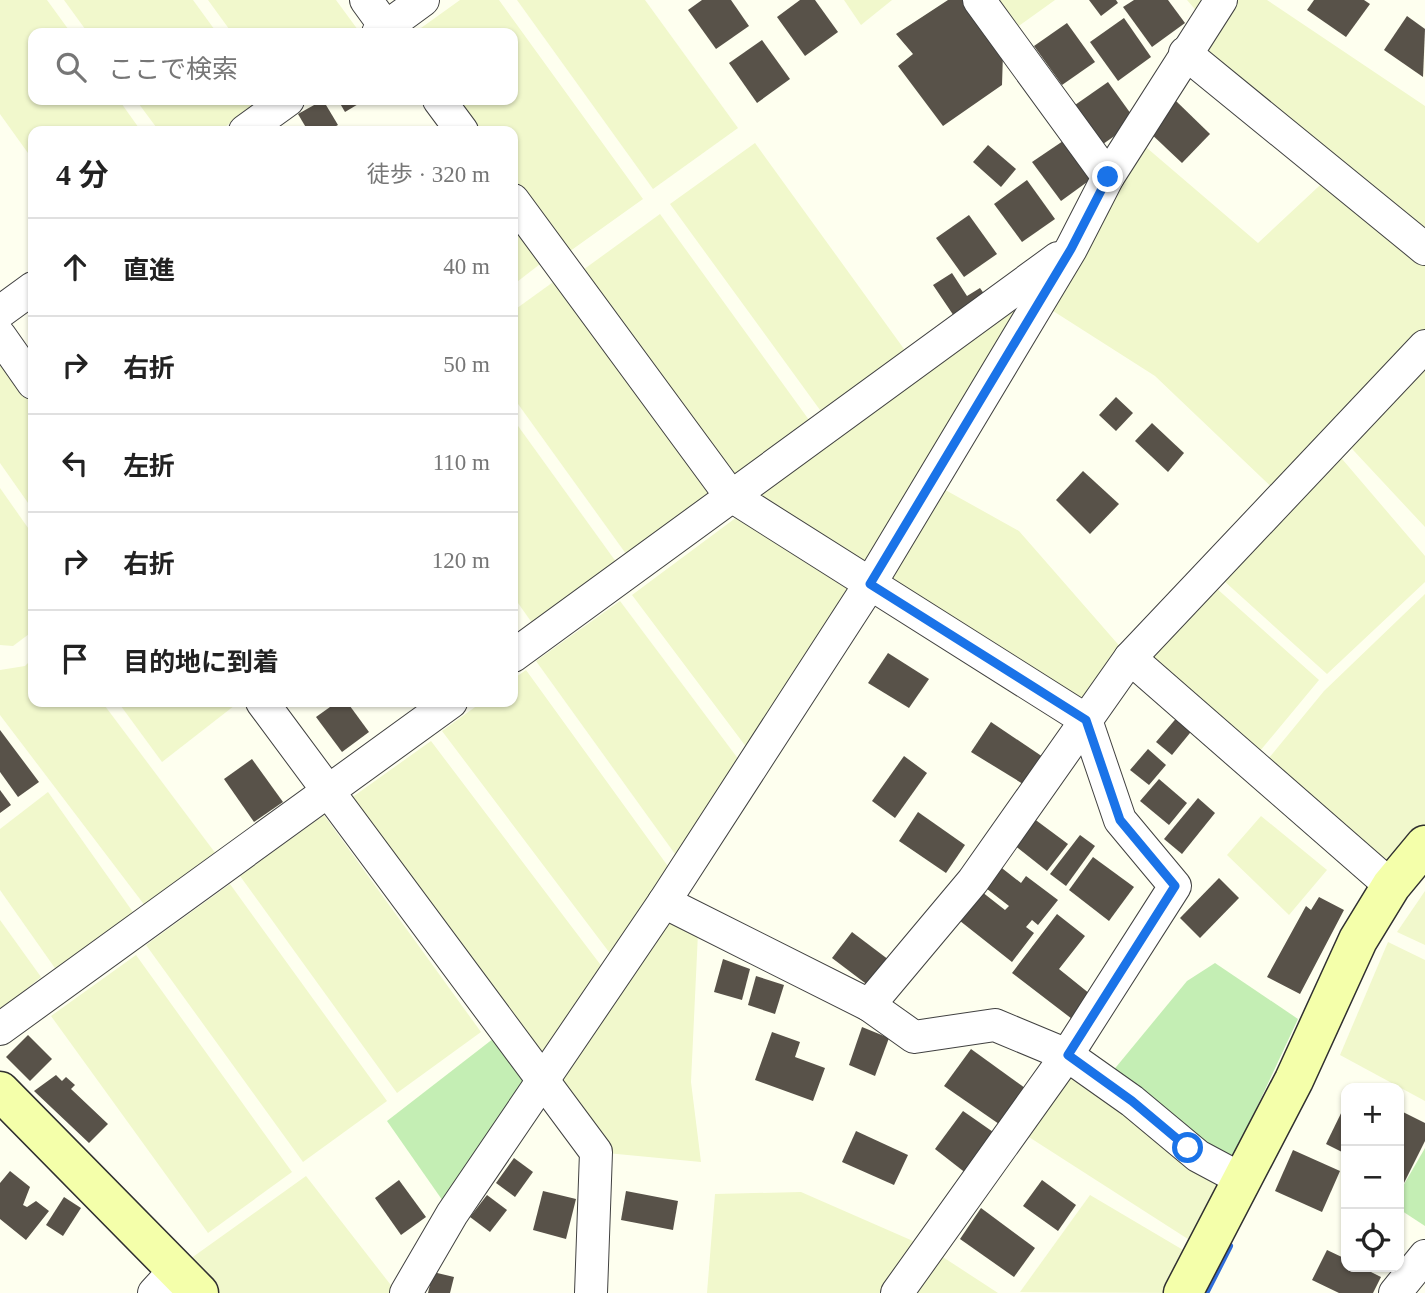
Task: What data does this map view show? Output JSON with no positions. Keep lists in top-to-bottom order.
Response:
{
  "page": {
    "search": "ここで検索",
    "heading": ["4 分", "徒歩 · 320 m"],
    "list": [
      ["直進", "40 m"],
      ["右折", "50 m"],
      ["左折", "110 m"],
      ["右折", "120 m"],
      "目的地に到着"
    ],
    "map_buttons": ["+", "−"]
  }
}
